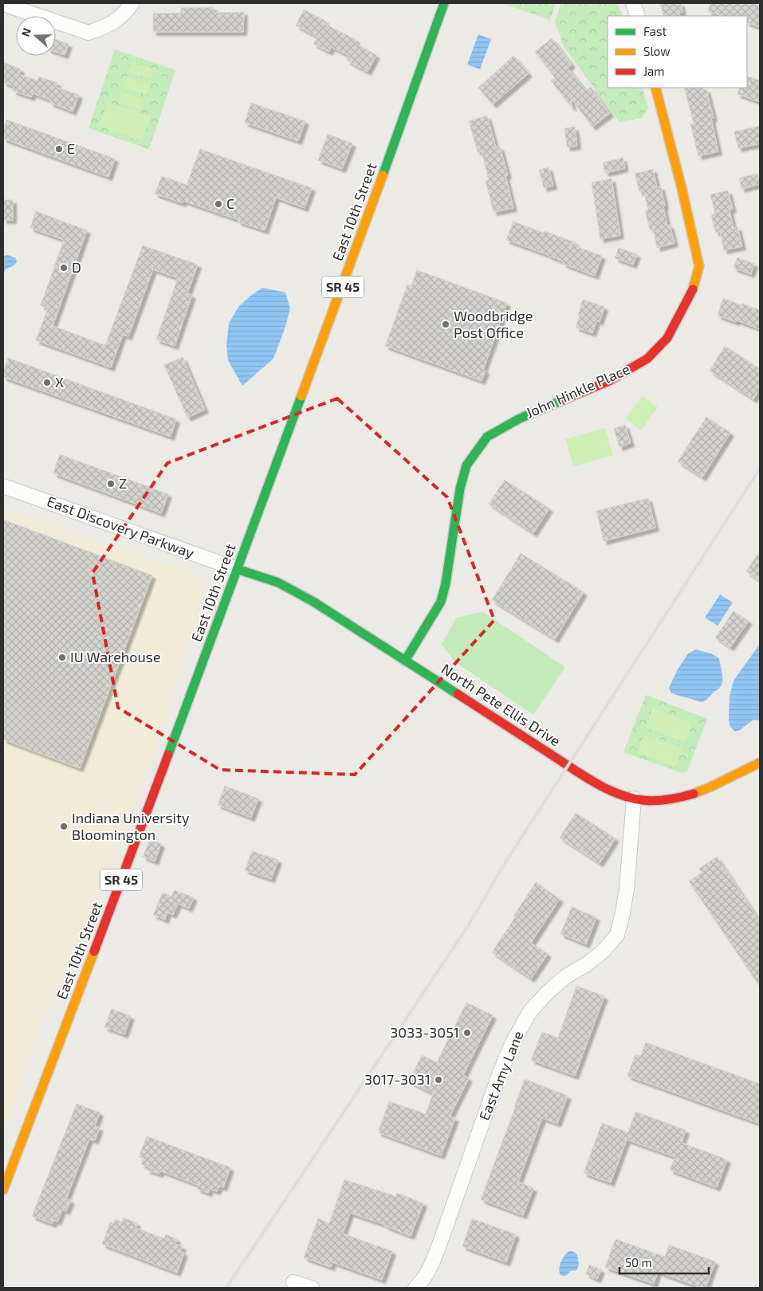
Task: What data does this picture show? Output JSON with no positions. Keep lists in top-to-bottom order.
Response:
{
  "streets": {
    "street": [
      "East 10th Street",
      "SR 45",
      "John Hinkle Place",
      "East Discovery Parkway",
      "North Pete Ellis Drive",
      "East Amy Lane"
    ]
  },
  "crossings": [
    ["East 10th Street", "East Discovery Parkway"],
    ["East 10th Street", "North Pete Ellis Drive"],
    ["John Hinkle Place", "North Pete Ellis Drive"],
    ["East Discovery Parkway", "North Pete Ellis Drive"],
    ["North Pete Ellis Drive", "East Amy Lane"]
  ],
  "places": [
    "E",
    "C",
    "D",
    "Woodbridge Post Office",
    "X",
    "Z",
    "IU Warehouse",
    "Indiana University Bloomington",
    "3033-3051",
    "3017-3031"
  ],
  "legend": ["Fast", "Slow", "Jam"],
  "scale_bar": "50 m",
  "north": "left"
}
